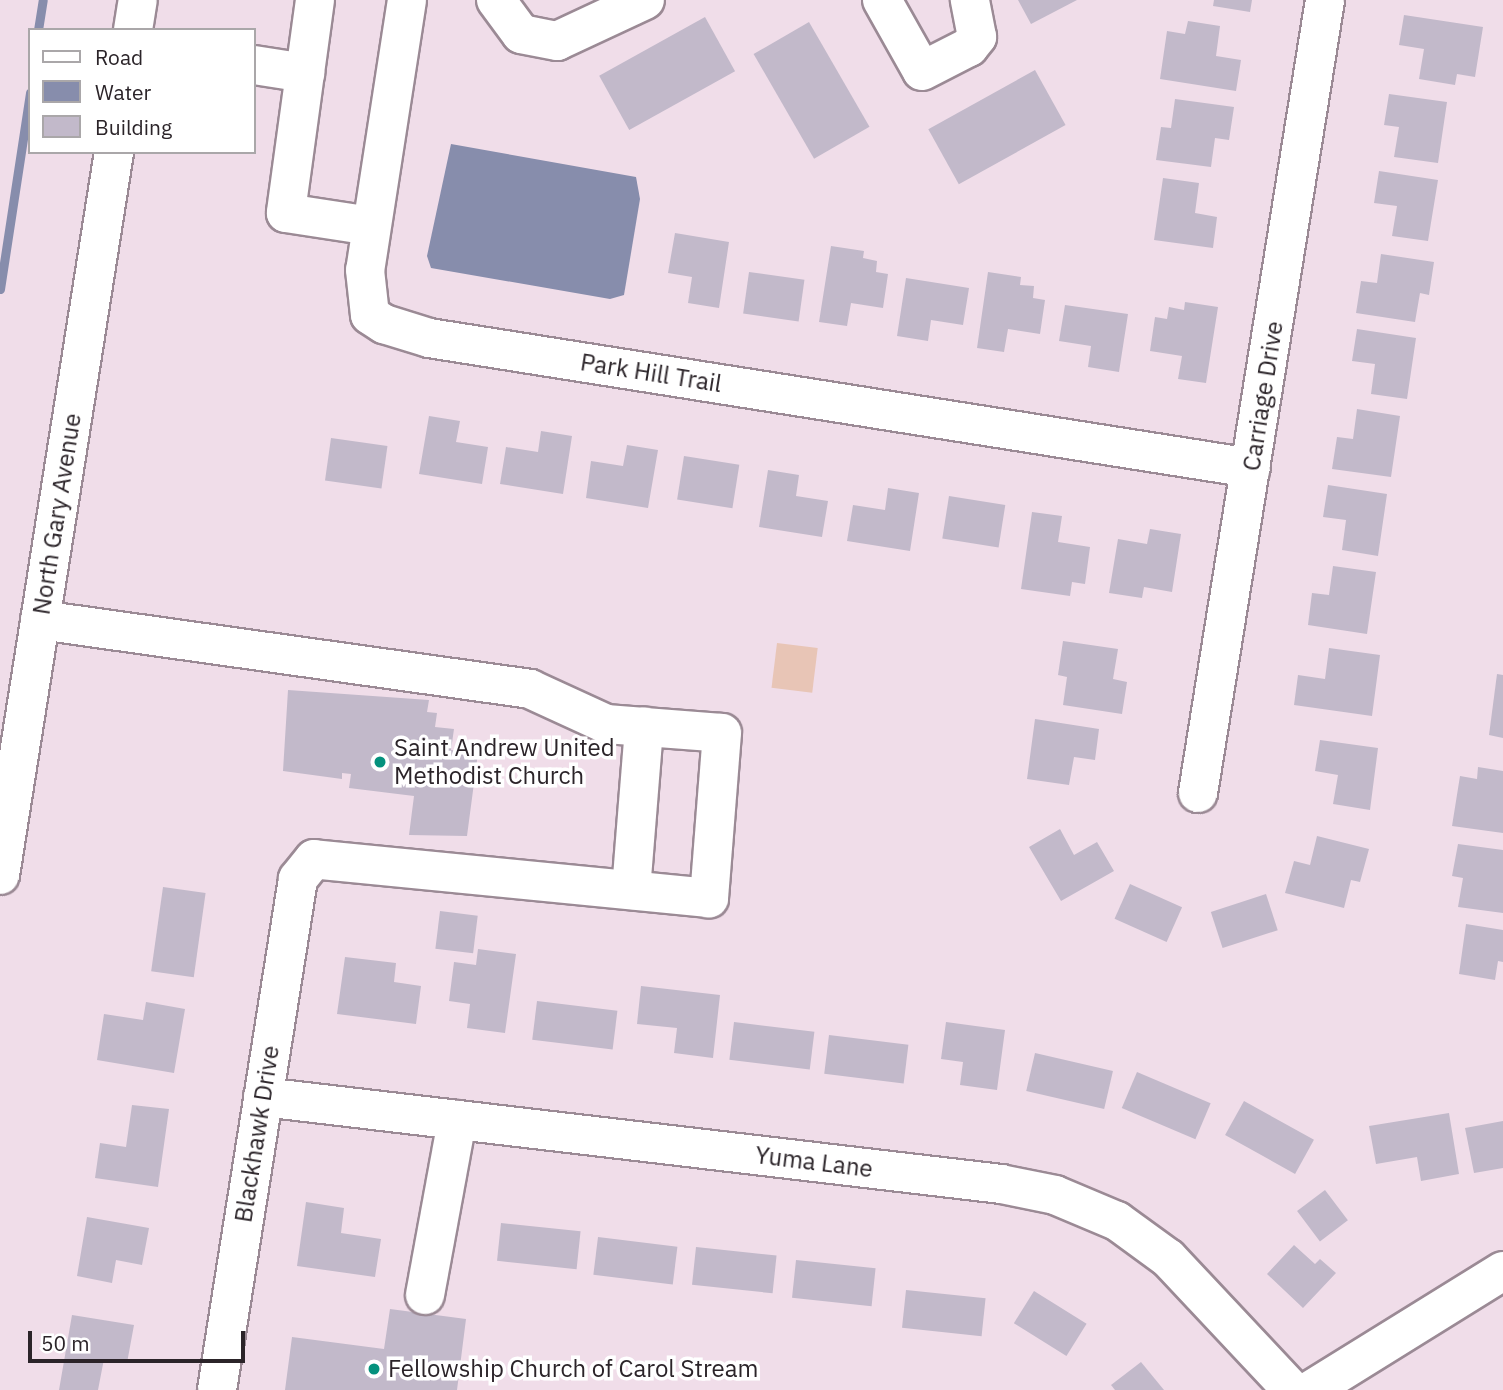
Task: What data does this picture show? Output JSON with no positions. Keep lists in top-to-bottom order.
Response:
{
  "streets": {
    "street": [
      "Park Hill Trail",
      "Carriage Drive",
      "North Gary Avenue",
      "Blackhawk Drive",
      "Yuma Lane"
    ]
  },
  "crossings": [
    ["Park Hill Trail", "Carriage Drive"],
    ["Blackhawk Drive", "Yuma Lane"]
  ],
  "places": ["Saint Andrew United Methodist Church", "Fellowship Church of Carol Stream"],
  "legend": ["Road", "Water", "Building"],
  "scale_bar": "50 m"
}
